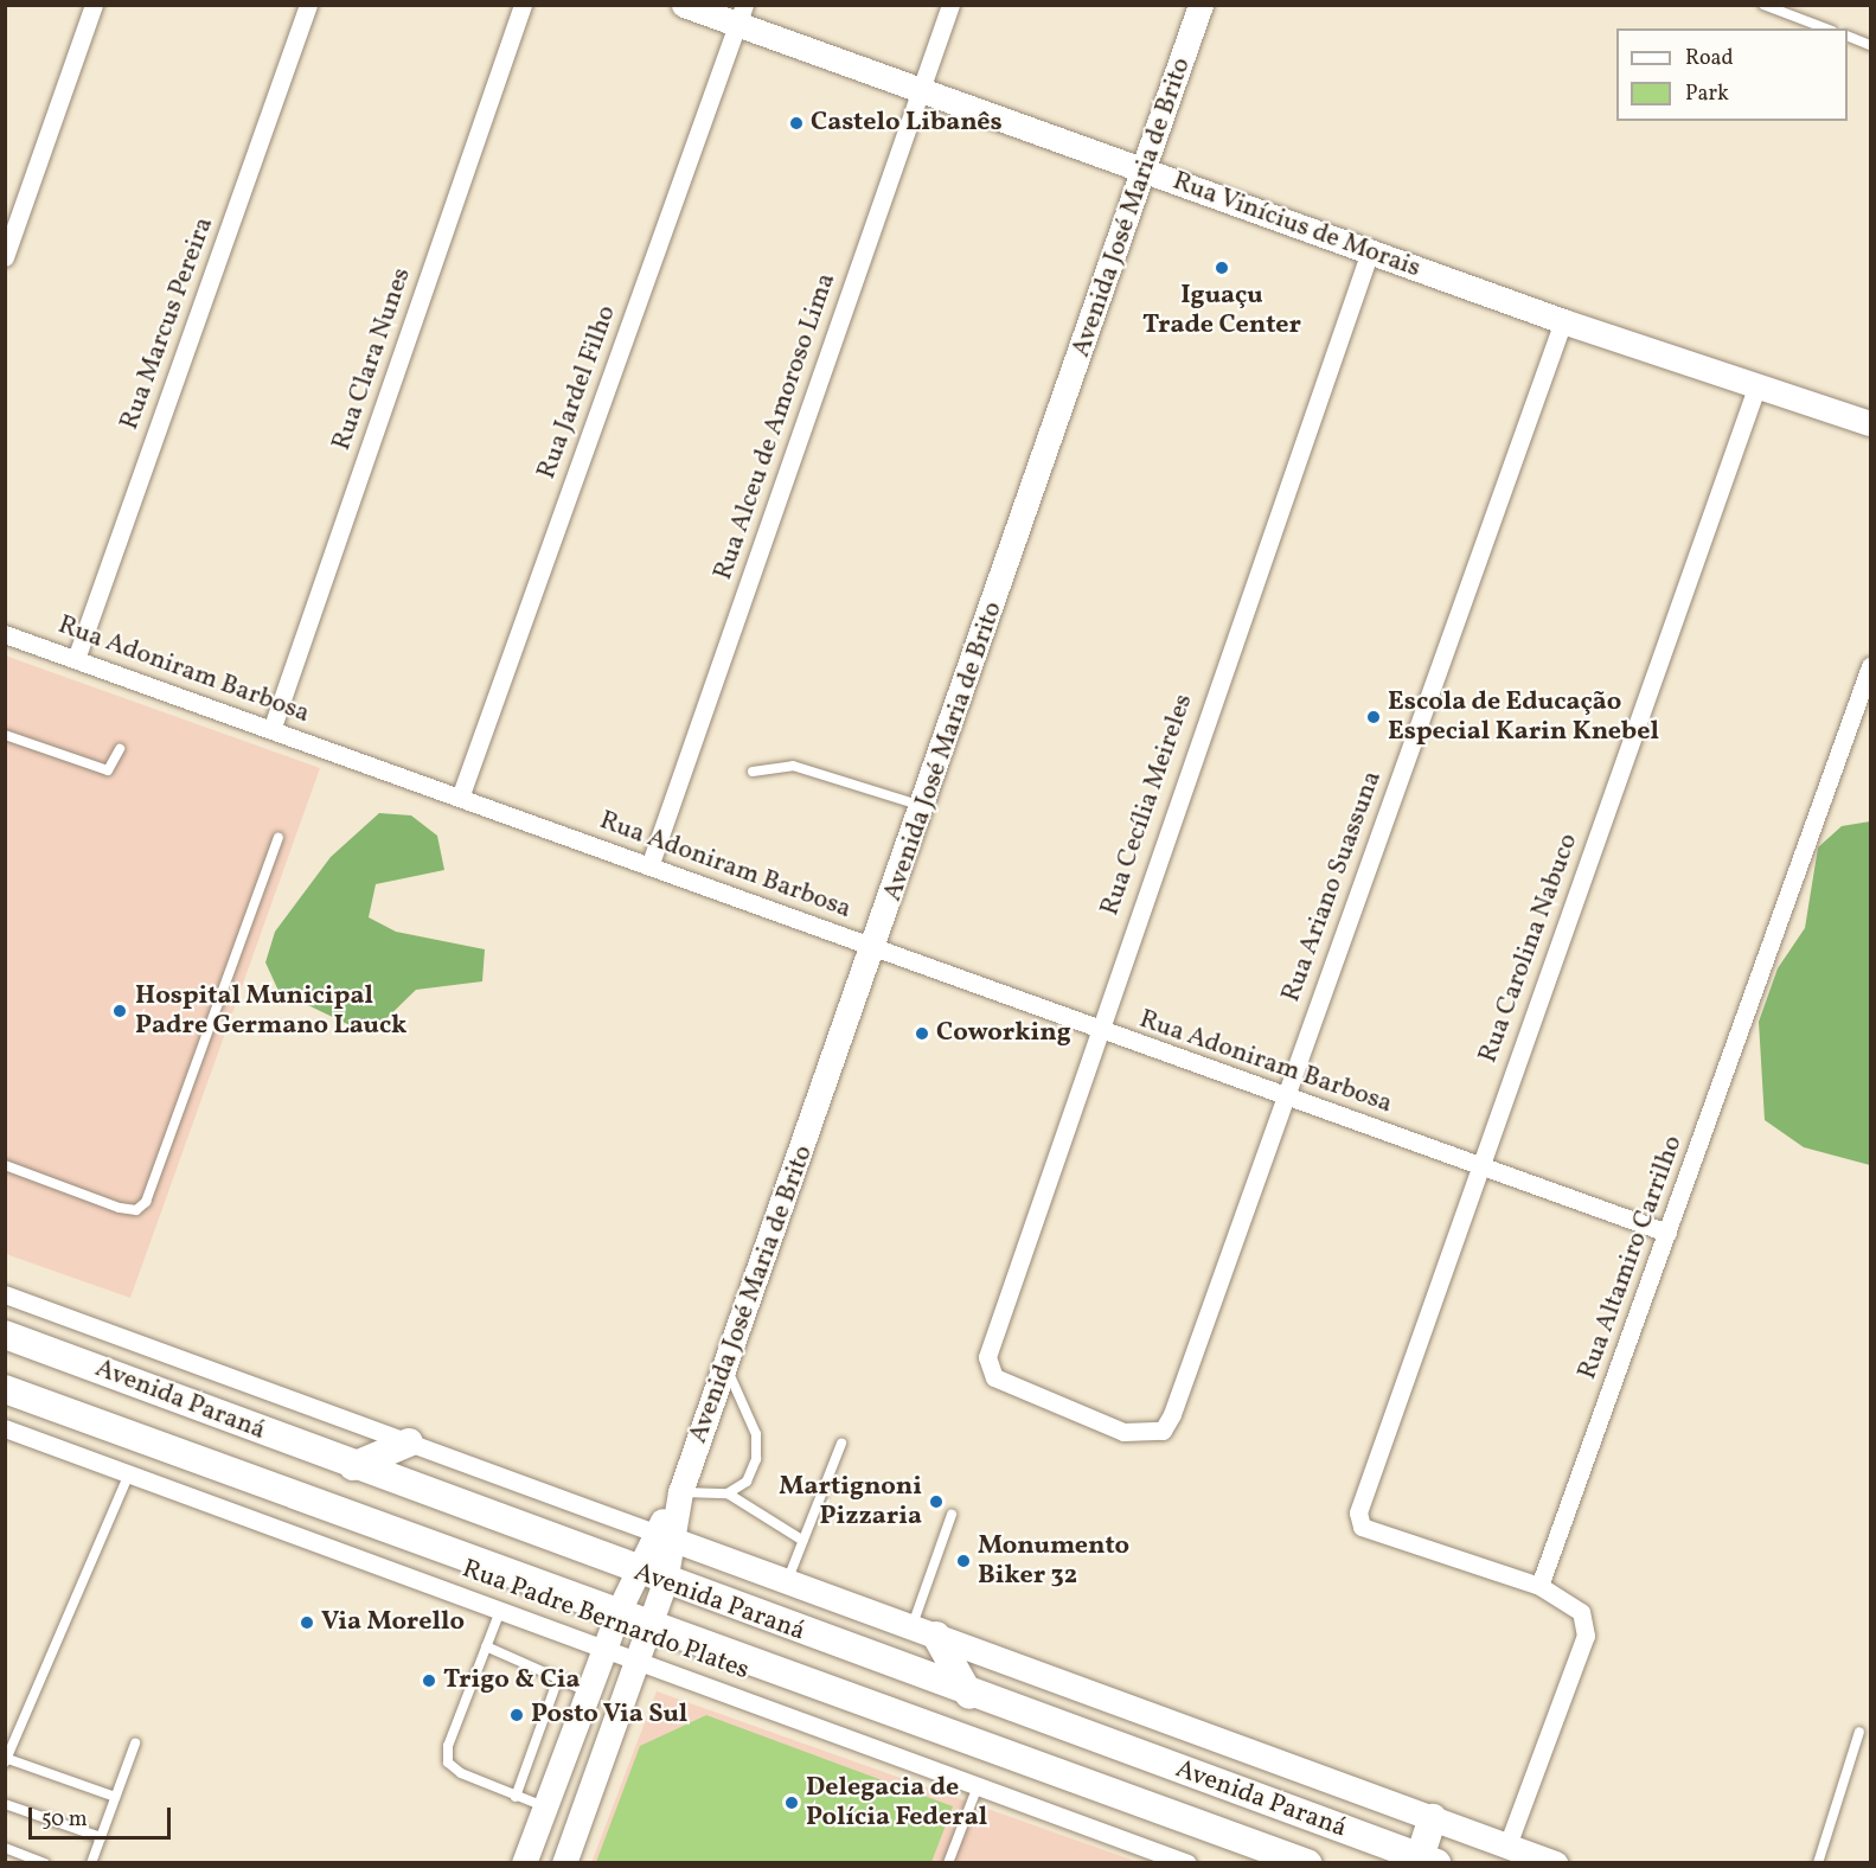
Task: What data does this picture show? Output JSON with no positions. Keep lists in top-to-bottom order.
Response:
{
  "streets": {
    "main road": ["Avenida José Maria de Brito", "Rua Vinícius de Morais", "Avenida Paraná"],
    "street": [
      "Rua Marcus Pereira",
      "Rua Clara Nunes",
      "Rua Jardel Filho",
      "Rua Alceu de Amoroso Lima",
      "Rua Adoniram Barbosa",
      "Rua Cecília Meireles",
      "Rua Ariano Suassuna",
      "Rua Carolina Nabuco",
      "Rua Altamiro Carrilho",
      "Rua Padre Bernardo Plates"
    ]
  },
  "crossings": [
    ["Avenida José Maria de Brito", "Rua Vinícius de Morais"],
    ["Avenida José Maria de Brito", "Rua Adoniram Barbosa"],
    ["Avenida José Maria de Brito", "Avenida Paraná"],
    ["Avenida José Maria de Brito", "Rua Padre Bernardo Plates"],
    ["Rua Vinícius de Morais", "Rua Jardel Filho"],
    ["Rua Vinícius de Morais", "Rua Alceu de Amoroso Lima"],
    ["Rua Vinícius de Morais", "Rua Cecília Meireles"],
    ["Rua Vinícius de Morais", "Rua Ariano Suassuna"],
    ["Rua Vinícius de Morais", "Rua Carolina Nabuco"],
    ["Rua Marcus Pereira", "Rua Adoniram Barbosa"],
    ["Rua Clara Nunes", "Rua Adoniram Barbosa"],
    ["Rua Jardel Filho", "Rua Adoniram Barbosa"],
    ["Rua Alceu de Amoroso Lima", "Rua Adoniram Barbosa"],
    ["Rua Adoniram Barbosa", "Rua Cecília Meireles"],
    ["Rua Adoniram Barbosa", "Rua Ariano Suassuna"],
    ["Rua Adoniram Barbosa", "Rua Carolina Nabuco"],
    ["Rua Adoniram Barbosa", "Rua Altamiro Carrilho"],
    ["Rua Cecília Meireles", "Rua Ariano Suassuna"],
    ["Rua Carolina Nabuco", "Rua Altamiro Carrilho"]
  ],
  "places": [
    "Castelo Libanês",
    "Iguaçu Trade Center",
    "Escola de Educação Especial Karin Knebel",
    "Hospital Municipal Padre Germano Lauck",
    "Coworking",
    "Martignoni Pizzaria",
    "Monumento Biker 32",
    "Via Morello",
    "Trigo & Cia",
    "Posto Via Sul",
    "Delegacia de Polícia Federal"
  ],
  "legend": ["Road", "Park"],
  "scale_bar": "50 m"
}
